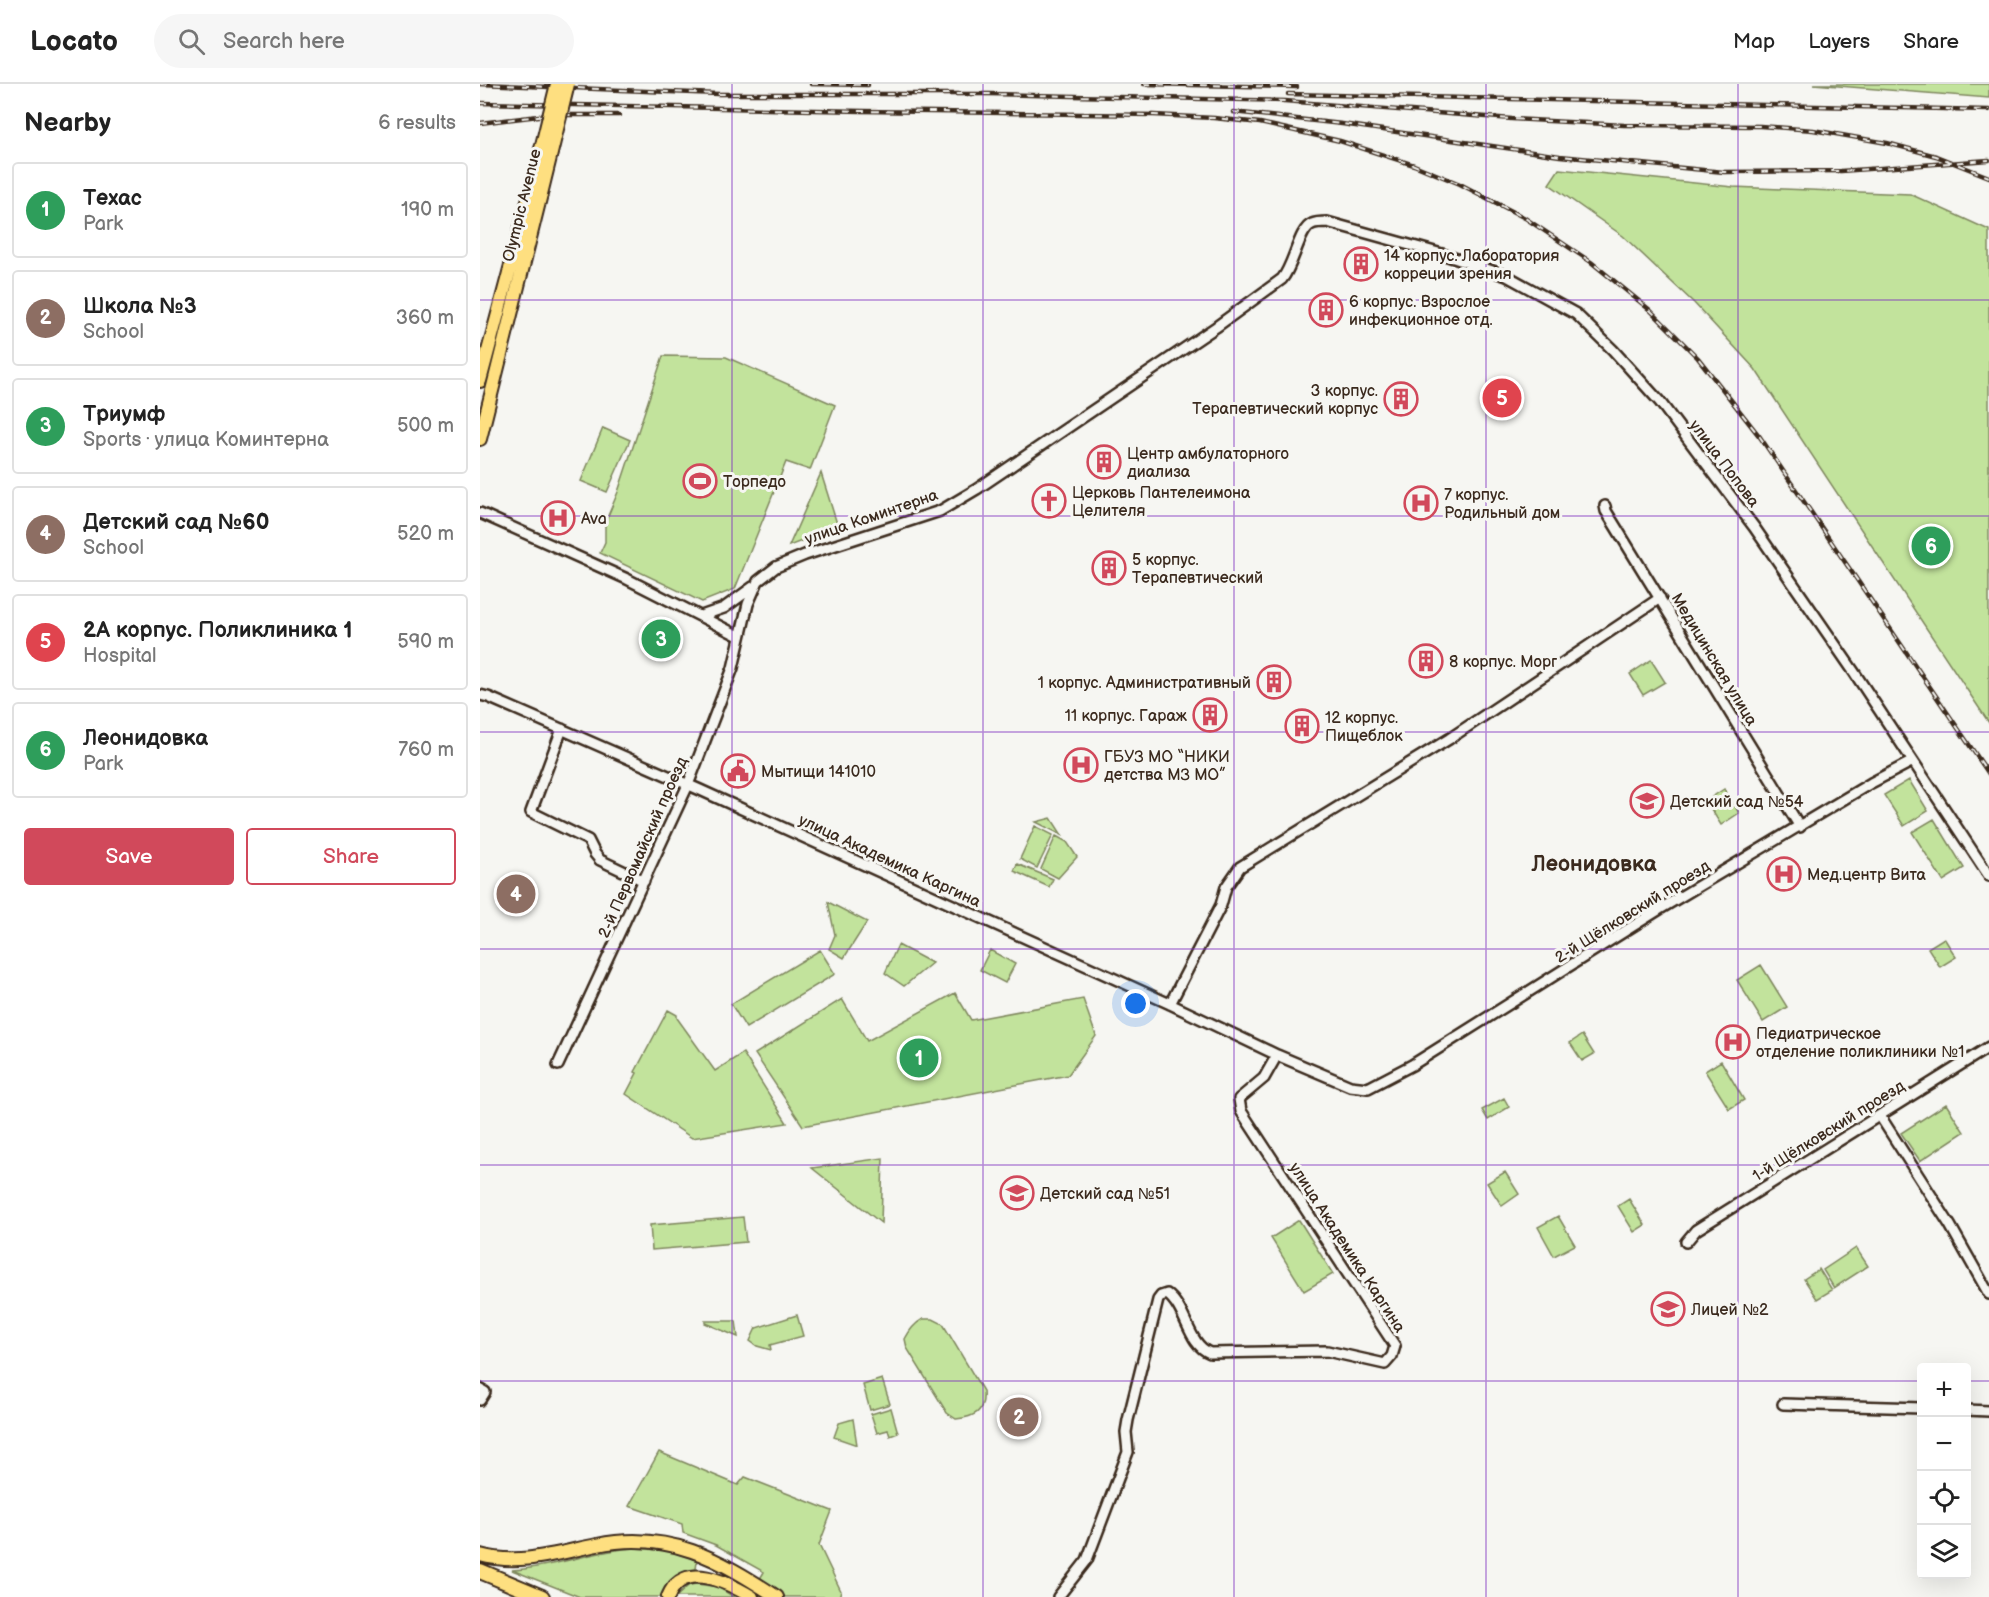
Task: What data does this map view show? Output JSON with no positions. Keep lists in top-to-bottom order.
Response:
{
  "streets": {
    "main road": ["Olympic Avenue"],
    "street": [
      "улица Попова",
      "улица Коминтерна",
      "Медицинская улица",
      "2-й Первомайский проезд",
      "улица Академика Каргина",
      "2-й Щёлковский проезд",
      "1-й Щёлковский проезд"
    ]
  },
  "crossings": [
    ["улица Попова", "улица Коминтерна"],
    ["улица Попова", "2-й Щёлковский проезд"],
    ["Медицинская улица", "2-й Щёлковский проезд"],
    ["2-й Первомайский проезд", "улица Академика Каргина"],
    ["улица Академика Каргина", "2-й Щёлковский проезд"]
  ],
  "districts": ["Леонидовка"],
  "places": {
    "building": [
      "14 корпус. Лаборатория корреции зрения",
      "6 корпус. Взрослое инфекционное отд.",
      "3 корпус. Терапевтический корпус",
      "Центр амбулаторного диализа",
      "5 корпус. Терапевтический",
      "8 корпус. Морг",
      "1 корпус. Административный",
      "11 корпус. Гараж",
      "12 корпус. Пищеблок"
    ],
    "sports": ["Торпедо"],
    "church": ["Церковь Пантелеимона Целителя"],
    "hospital": [
      "7 корпус. Родильный дом",
      "Ava",
      "ГБУЗ МО “НИКИ детства МЗ МО”",
      "Мед.центр Вита",
      "Педиатрическое отделение поликлиники №1"
    ],
    "public building": ["Мытищи 141010"],
    "school or university": ["Детский сад №54", "Детский сад №51", "Лицей №2"]
  },
  "page": {
    "header": "Locato",
    "search": "Search here",
    "nav": ["Map", "Layers", "Share"],
    "heading": ["Nearby", "6 results"],
    "list": [
      {
        "mark": "1",
        "name": "Техас",
        "note": "Park",
        "value": "190 m"
      },
      {
        "mark": "2",
        "name": "Школа №3",
        "note": "School",
        "value": "360 m"
      },
      {
        "mark": "3",
        "name": "Триумф",
        "note": "Sports · улица Коминтерна",
        "value": "500 m"
      },
      {
        "mark": "4",
        "name": "Детский сад №60",
        "note": "School",
        "value": "520 m"
      },
      {
        "mark": "5",
        "name": "2А корпус. Поликлиника 1",
        "note": "Hospital",
        "value": "590 m"
      },
      {
        "mark": "6",
        "name": "Леонидовка",
        "note": "Park",
        "value": "760 m"
      }
    ],
    "pins": [
      "5",
      "6",
      "3",
      "4",
      "1",
      "2"
    ],
    "buttons": ["Save", "Share"],
    "map_buttons": ["+", "−"]
  }
}
